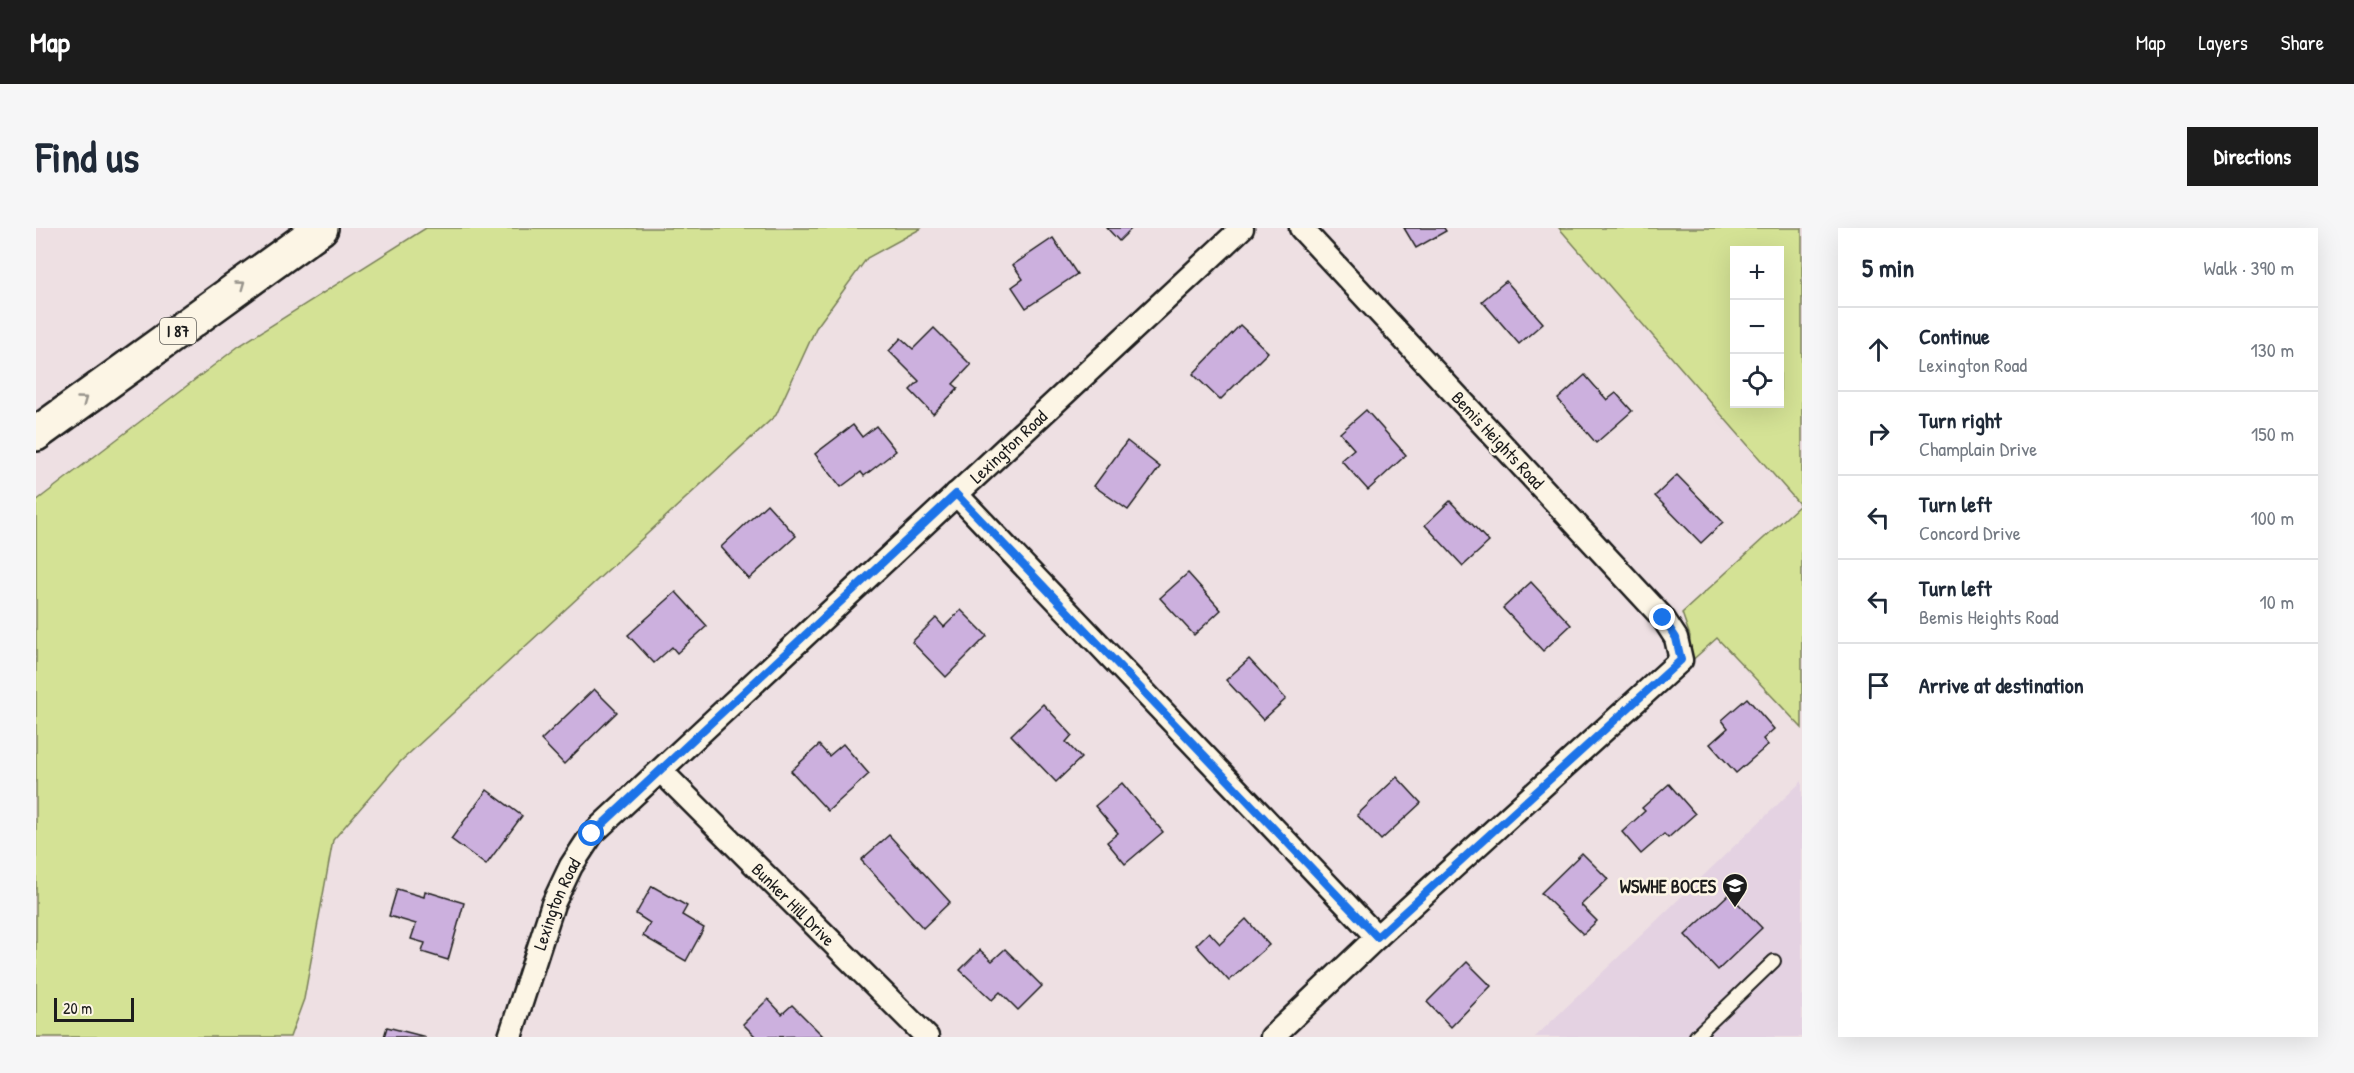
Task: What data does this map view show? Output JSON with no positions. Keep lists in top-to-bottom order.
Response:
{
  "streets": {
    "highway": ["I 87"],
    "street": ["Bemis Heights Road", "Lexington Road", "Bunker Hill Drive"]
  },
  "crossings": [
    ["Lexington Road", "Bunker Hill Drive"]
  ],
  "places": {
    "school or university": ["WSWHE BOCES"]
  },
  "scale_bar": "20 m",
  "page": {
    "header": "Map",
    "nav": ["Map", "Layers", "Share"],
    "buttons": "Directions",
    "title": "Find us",
    "heading": ["5 min", "Walk · 390 m"],
    "map_buttons": ["+", "−"],
    "list": [
      ["Continue", "Lexington Road", "130 m"],
      ["Turn right", "Champlain Drive", "150 m"],
      ["Turn left", "Concord Drive", "100 m"],
      ["Turn left", "Bemis Heights Road", "10 m"],
      "Arrive at destination"
    ],
    "scale": "20 m"
  }
}
